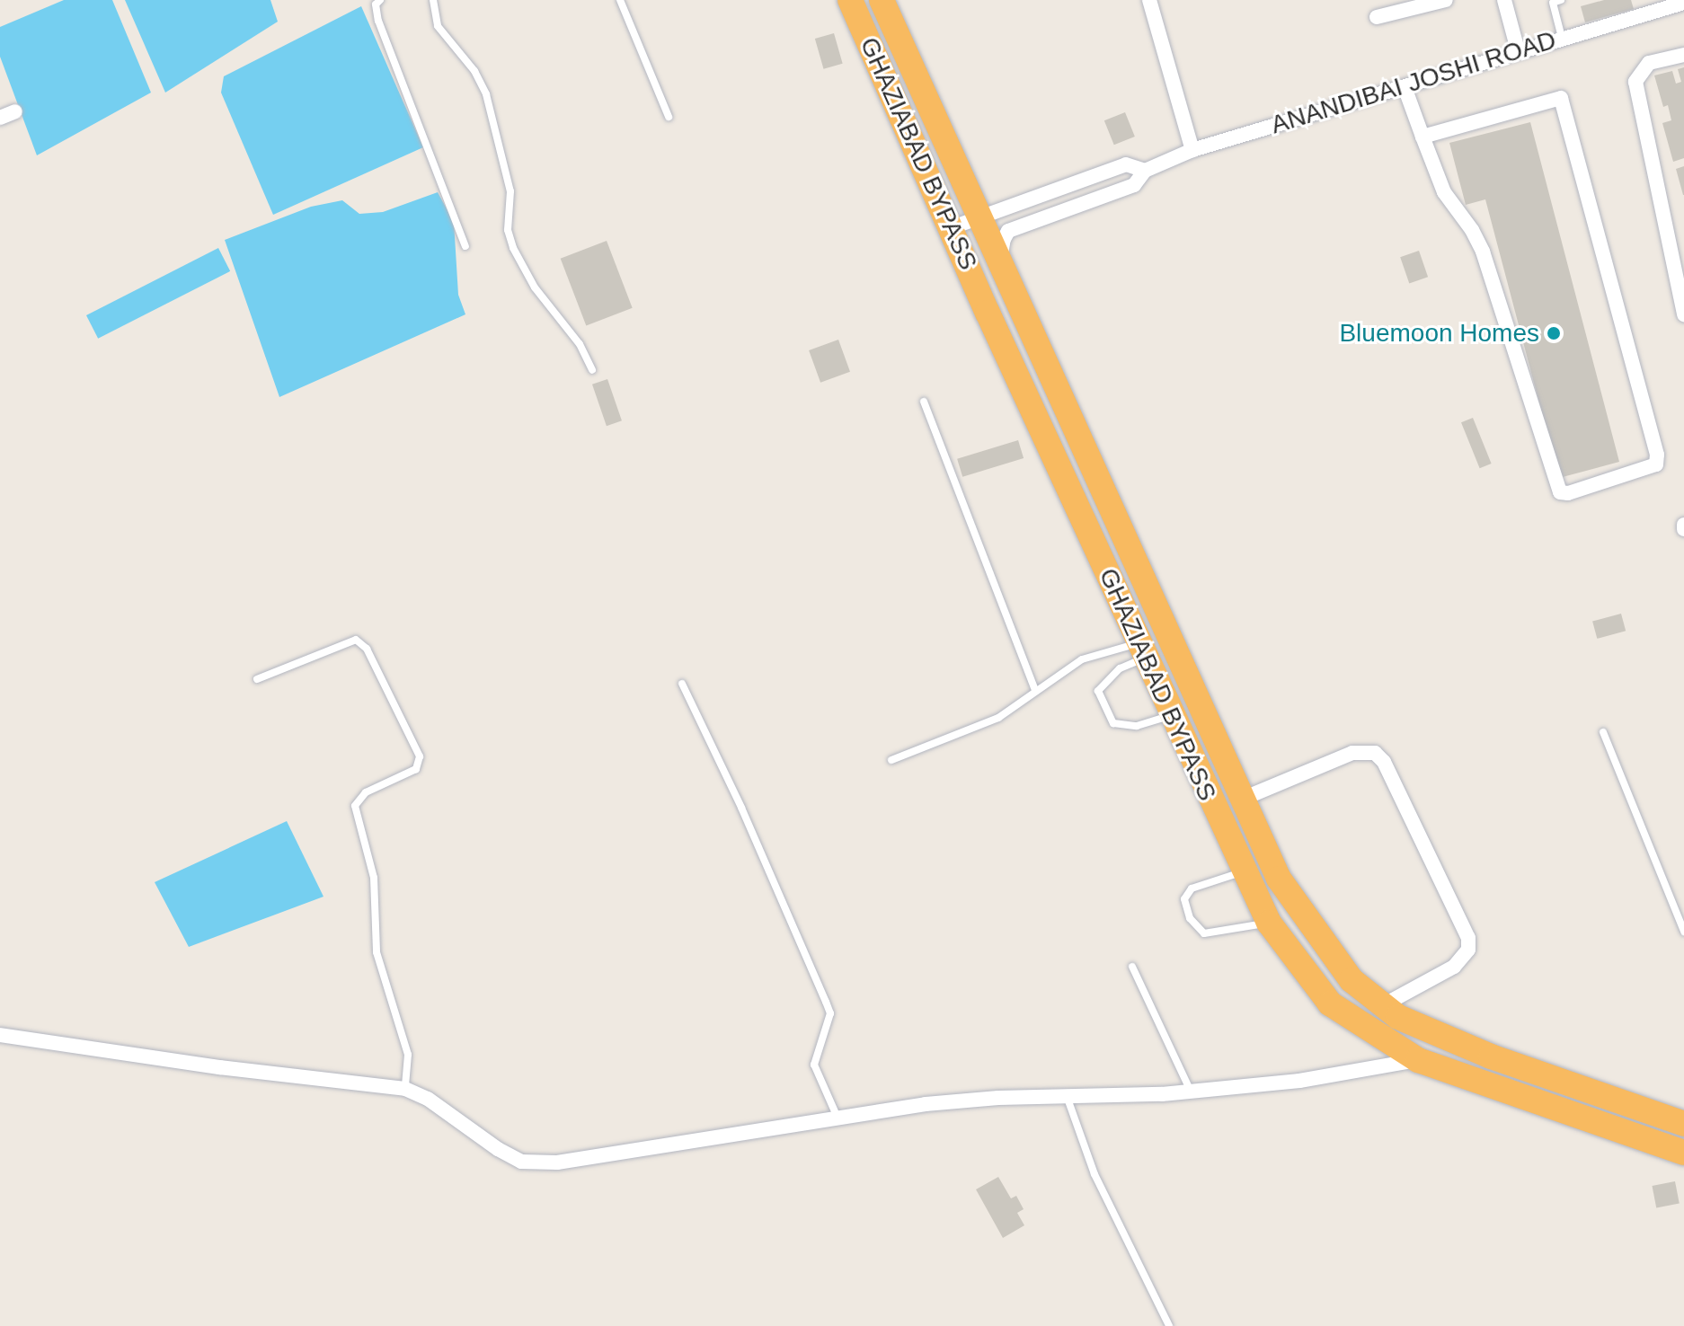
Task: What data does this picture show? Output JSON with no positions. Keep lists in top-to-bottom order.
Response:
{
  "streets": {
    "highway": ["GHAZIABAD BYPASS"],
    "street": ["ANANDIBAI JOSHI ROAD"]
  },
  "crossings": [
    ["ANANDIBAI JOSHI ROAD", "GHAZIABAD BYPASS"]
  ],
  "places": ["Bluemoon Homes"]
}
